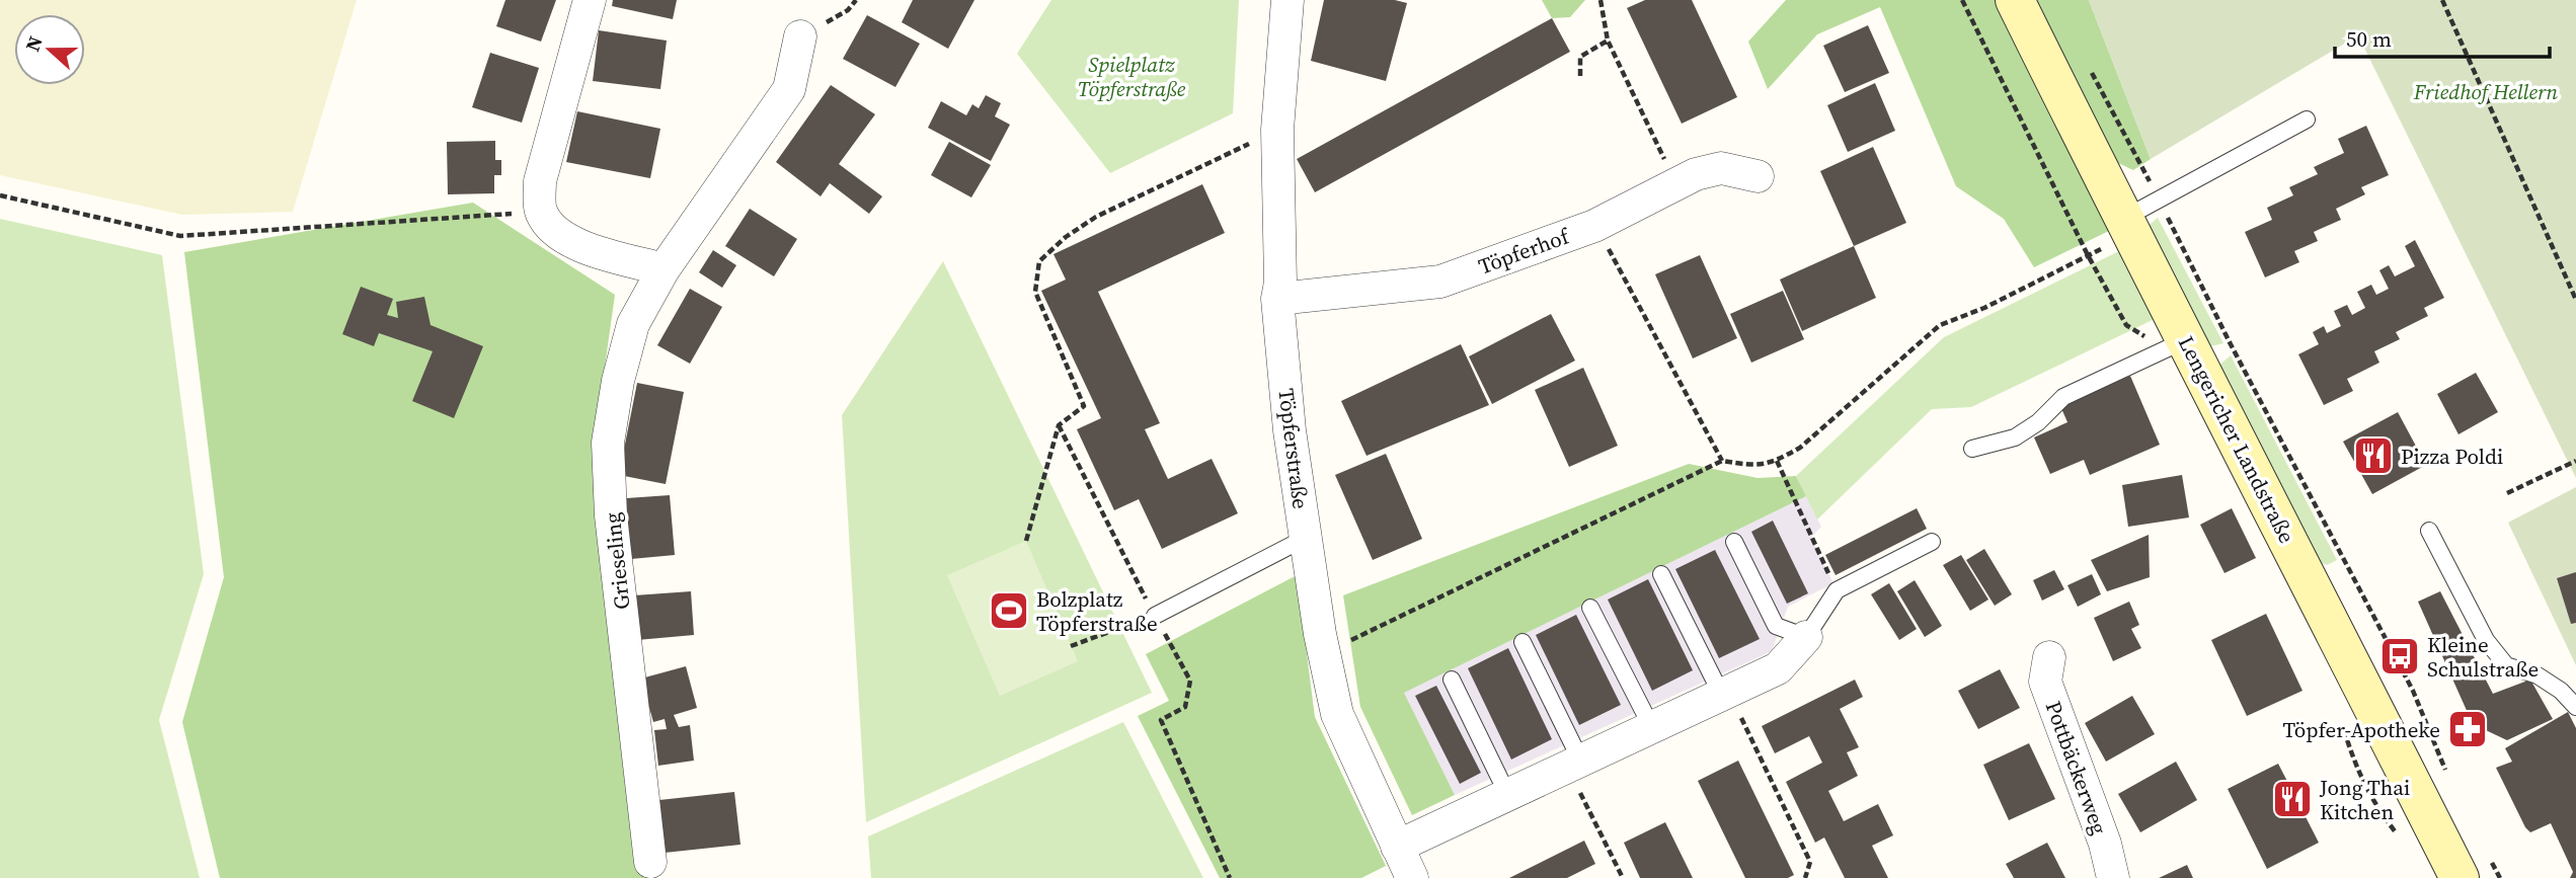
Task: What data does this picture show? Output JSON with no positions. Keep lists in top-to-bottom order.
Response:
{
  "streets": {
    "main road": ["Lengericher Landstraße"],
    "street": [
      "Töpferhof",
      "Töpferstraße",
      "Grieseling",
      "Pottbäckerweg"
    ]
  },
  "crossings": [
    ["Töpferhof", "Töpferstraße"]
  ],
  "parks": ["Spielplatz Töpferstraße", "Friedhof Hellern"],
  "places": {
    "restaurant": ["Pizza Poldi", "Jong Thai Kitchen"],
    "sports": ["Bolzplatz Töpferstraße"],
    "bus stop": ["Kleine Schulstraße"],
    "pharmacy": ["Töpfer-Apotheke"]
  },
  "scale_bar": "50 m",
  "north": "left"
}
